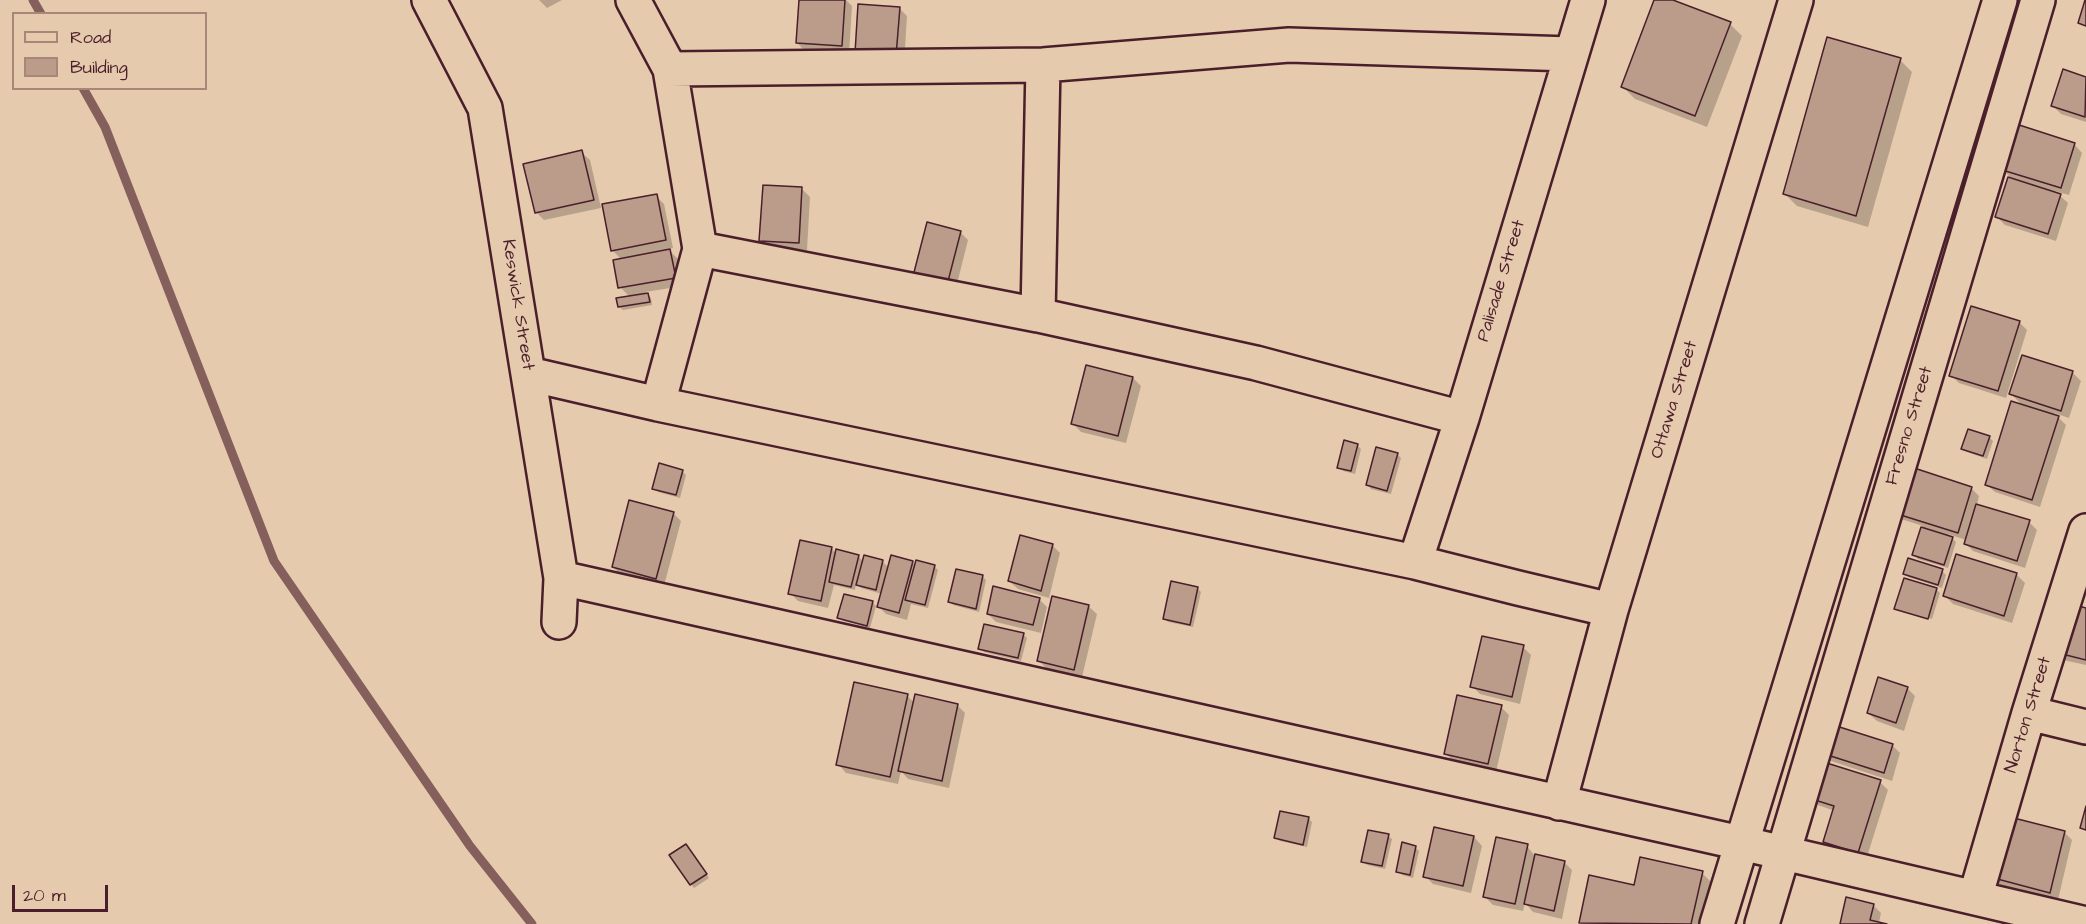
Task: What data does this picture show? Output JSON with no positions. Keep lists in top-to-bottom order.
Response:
{
  "streets": {
    "street": [
      "Palisade Street",
      "Keswick Street",
      "Ottawa Street",
      "Fresno Street",
      "Norton Street"
    ]
  },
  "legend": ["Road", "Building"],
  "scale_bar": "20 m"
}
